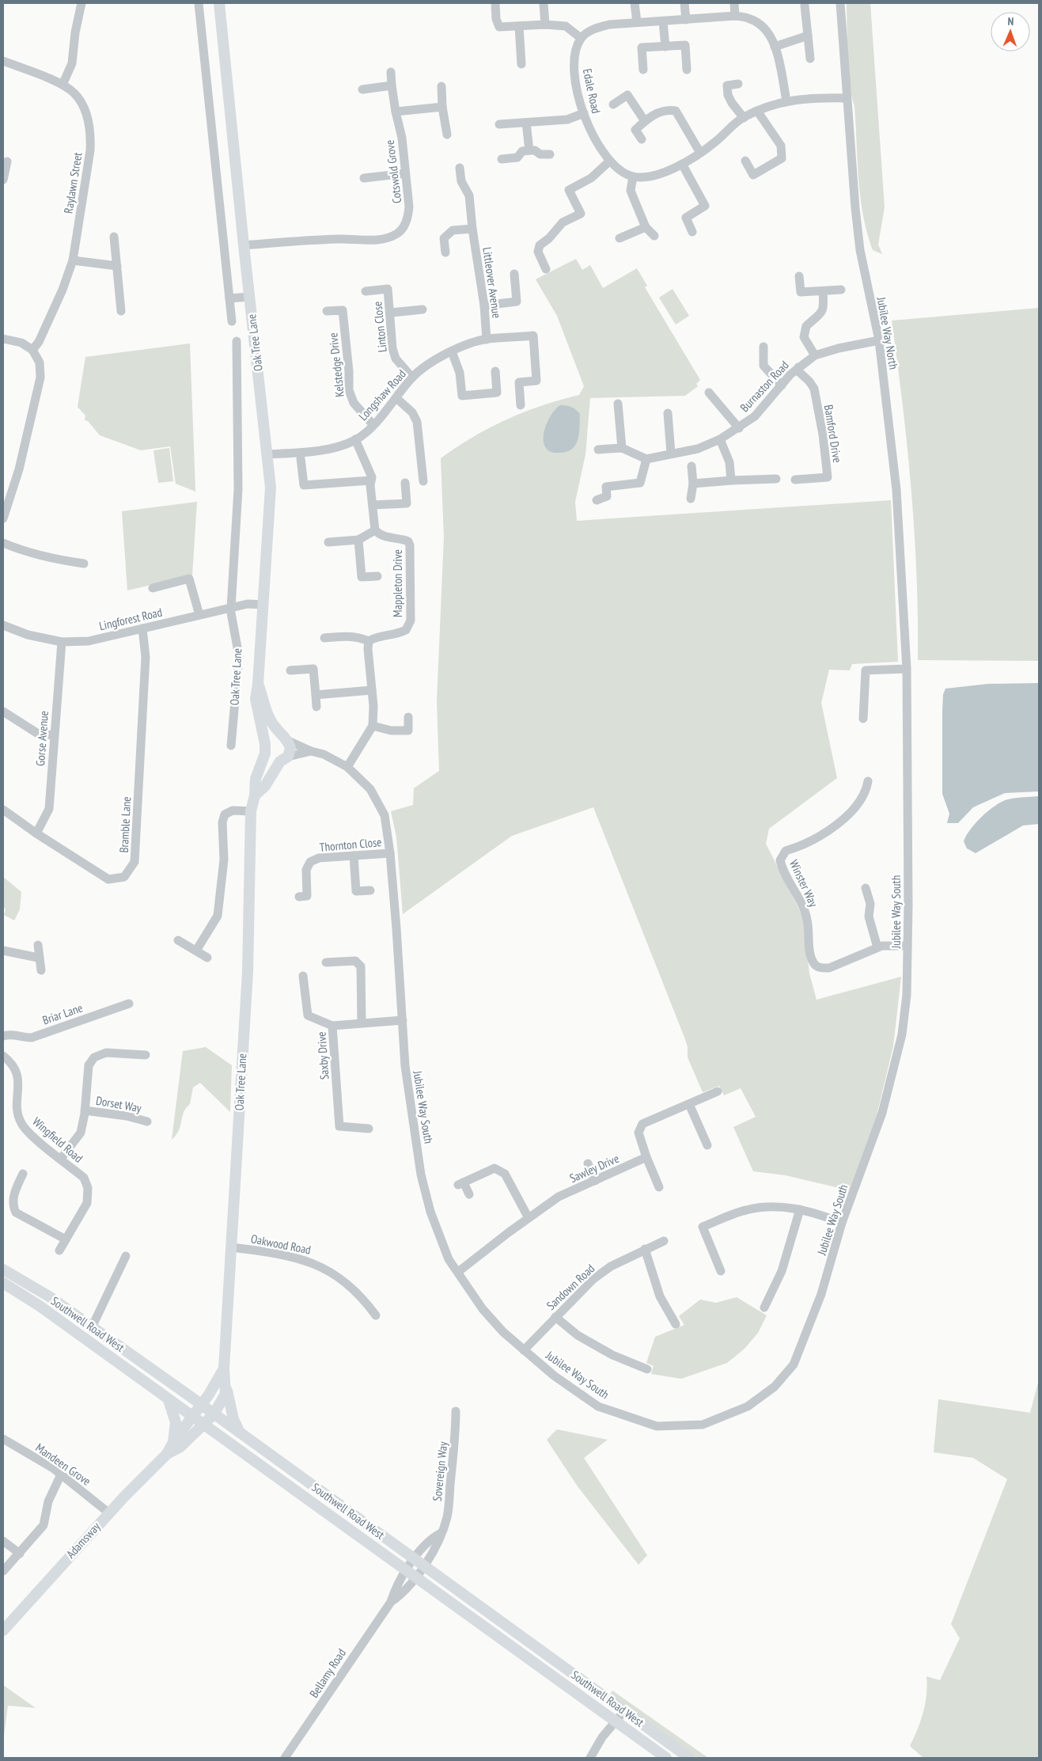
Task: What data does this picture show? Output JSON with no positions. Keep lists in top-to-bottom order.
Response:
{
  "streets": {
    "main road": ["Oak Tree Lane", "Southwell Road West", "Adamsway"],
    "street": [
      "Edale Road",
      "Cotswold Grove",
      "Raylawn Street",
      "Littleover Avenue",
      "Linton Close",
      "Jubilee Way North",
      "Kelstedge Drive",
      "Burnaston Road",
      "Longshaw Road",
      "Bamford Drive",
      "Mappleton Drive",
      "Lingforest Road",
      "Gorse Avenue",
      "Bramble Lane",
      "Thornton Close",
      "Winster Way",
      "Jubilee Way South",
      "Briar Lane",
      "Saxby Drive",
      "Dorset Way",
      "Wingfield Road",
      "Sawley Drive",
      "Oakwood Road",
      "Sandown Road",
      "Mandeen Grove",
      "Sovereign Way",
      "Bellamy Road"
    ]
  },
  "crossings": [
    ["Cotswold Grove", "Oak Tree Lane"],
    ["Littleover Avenue", "Longshaw Road"],
    ["Linton Close", "Longshaw Road"],
    ["Jubilee Way North", "Burnaston Road"],
    ["Jubilee Way North", "Jubilee Way South"],
    ["Oak Tree Lane", "Longshaw Road"],
    ["Oak Tree Lane", "Lingforest Road"],
    ["Oak Tree Lane", "Jubilee Way South"],
    ["Oak Tree Lane", "Oakwood Road"],
    ["Oak Tree Lane", "Southwell Road West"],
    ["Oak Tree Lane", "Adamsway"],
    ["Kelstedge Drive", "Longshaw Road"],
    ["Burnaston Road", "Bamford Drive"],
    ["Lingforest Road", "Gorse Avenue"],
    ["Lingforest Road", "Bramble Lane"],
    ["Gorse Avenue", "Bramble Lane"],
    ["Thornton Close", "Jubilee Way South"],
    ["Winster Way", "Jubilee Way South"],
    ["Jubilee Way South", "Saxby Drive"],
    ["Jubilee Way South", "Sawley Drive"],
    ["Jubilee Way South", "Sandown Road"],
    ["Southwell Road West", "Sovereign Way"],
    ["Southwell Road West", "Adamsway"],
    ["Southwell Road West", "Bellamy Road"],
    ["Mandeen Grove", "Adamsway"],
    ["Sovereign Way", "Bellamy Road"]
  ],
  "north": "top"
}
